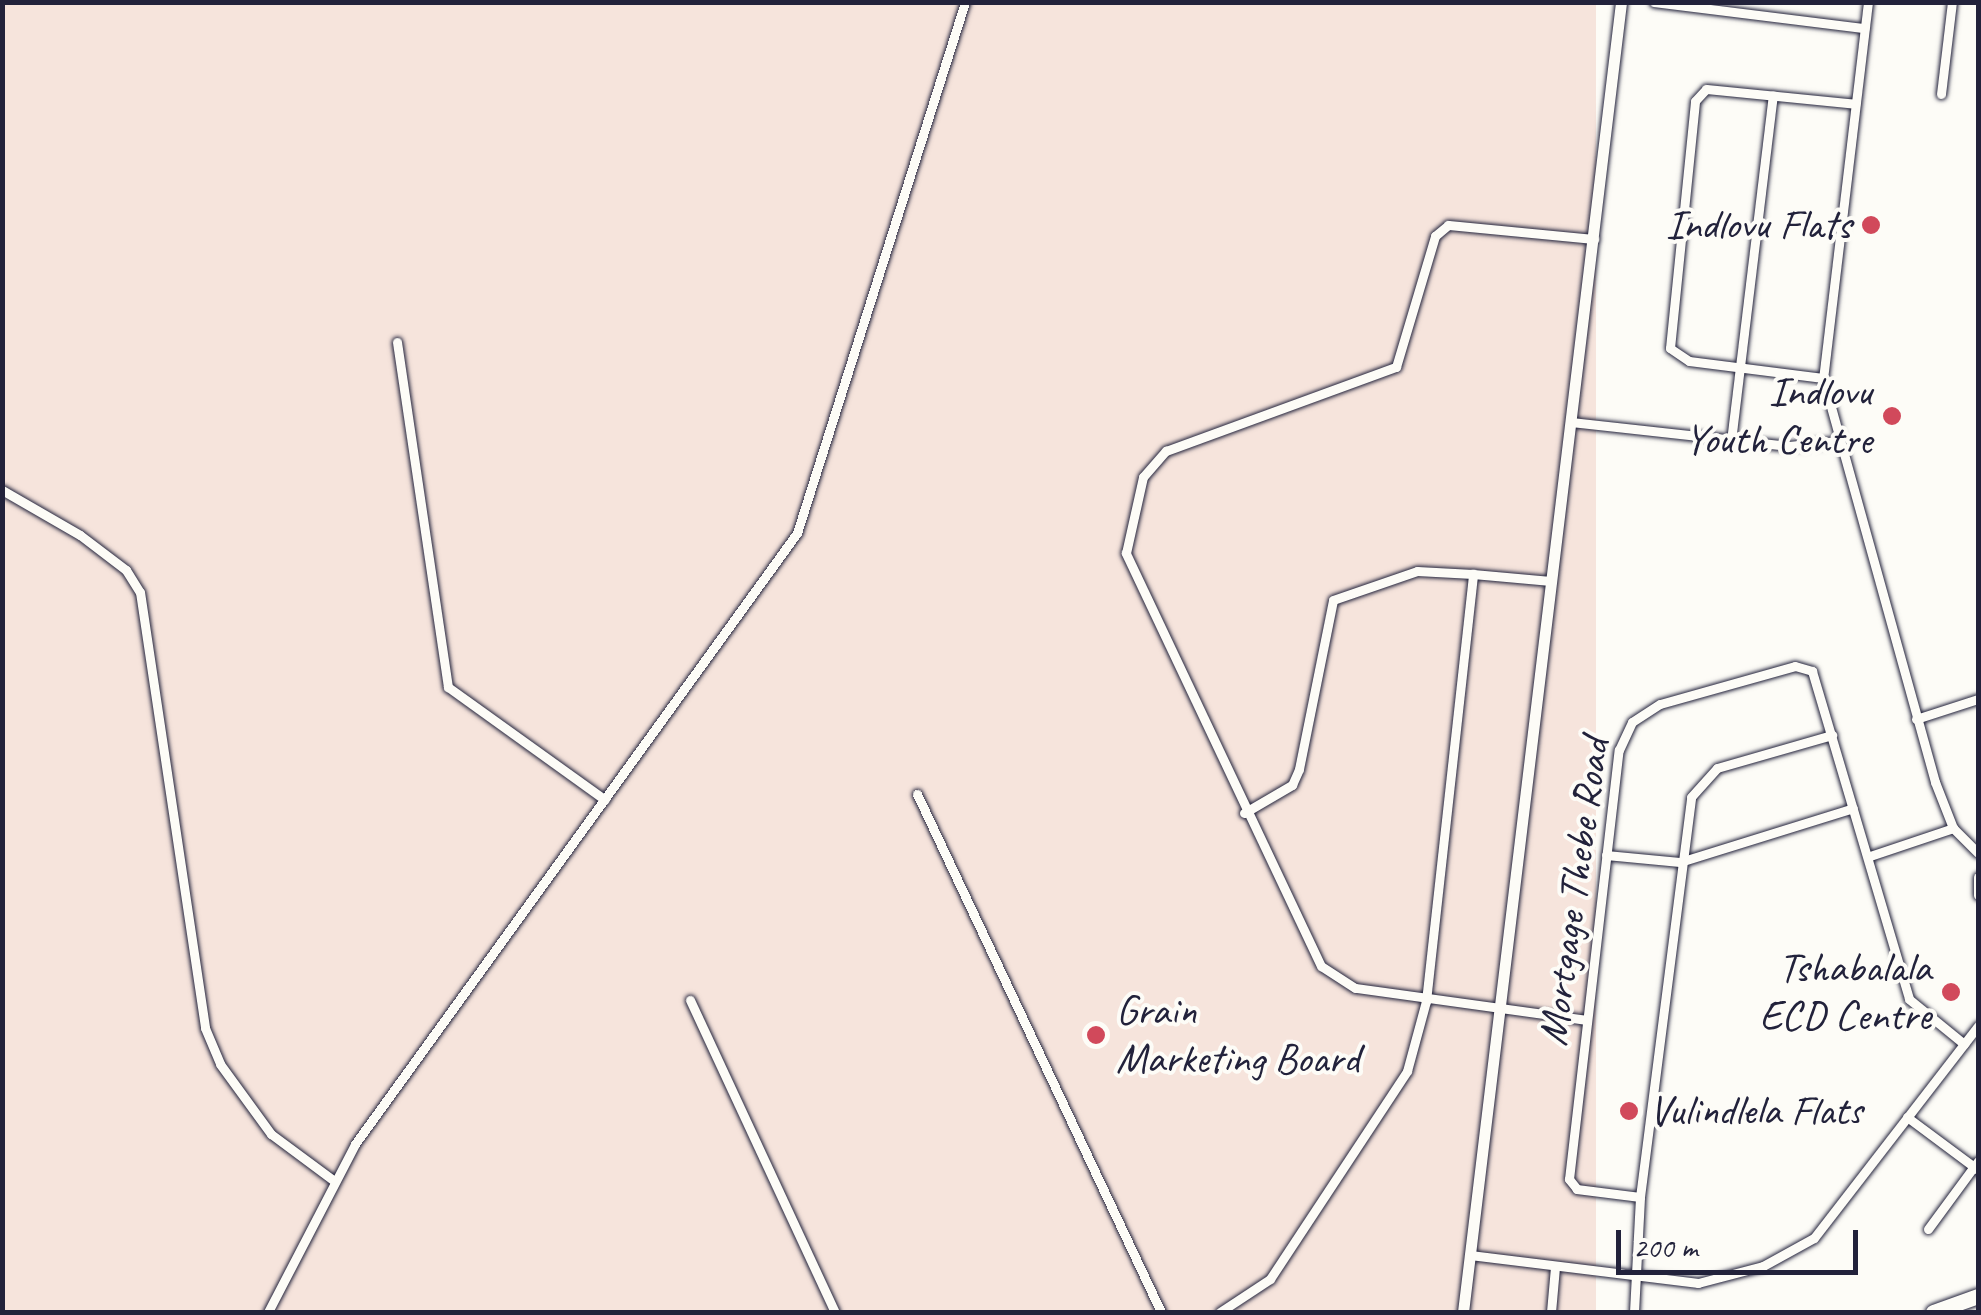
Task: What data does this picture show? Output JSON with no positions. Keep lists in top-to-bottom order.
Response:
{
  "streets": {
    "street": ["Mortgage Thebe Road"]
  },
  "places": [
    "Indlovu Flats",
    "Indlovu Youth Centre",
    "Tshabalala ECD Centre",
    "Grain Marketing Board",
    "Vulindlela Flats"
  ],
  "scale_bar": "200 m"
}
